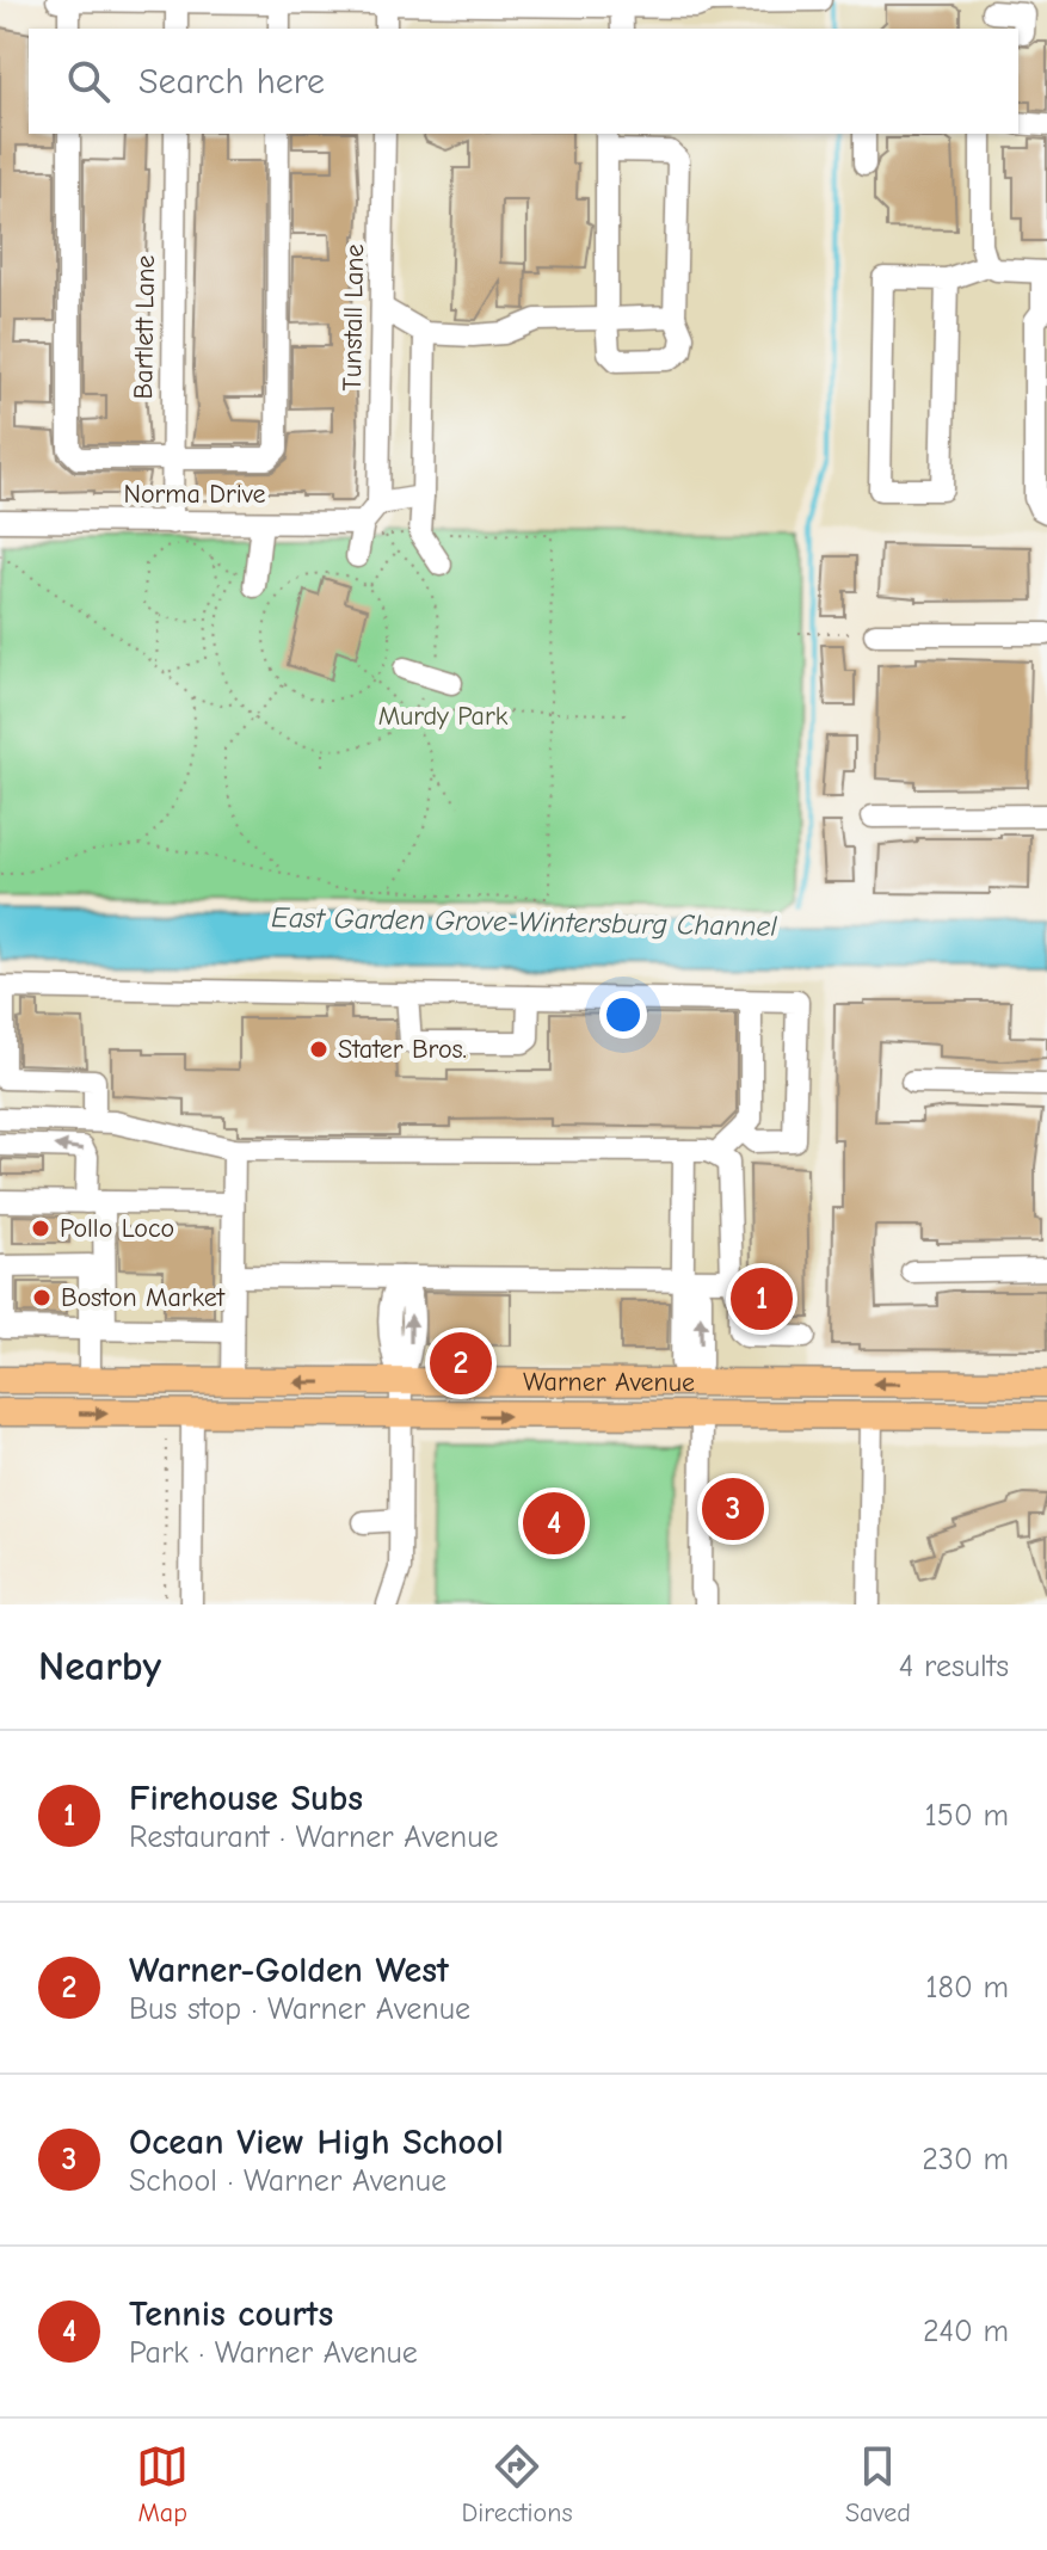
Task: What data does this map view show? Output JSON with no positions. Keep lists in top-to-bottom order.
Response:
{
  "streets": {
    "main road": ["Warner Avenue"],
    "street": ["Tunstall Lane", "Bartlett Lane", "Norma Drive"]
  },
  "crossings": [
    ["Bartlett Lane", "Norma Drive"]
  ],
  "water": ["East Garden Grove-Wintersburg Channel"],
  "parks": ["Murdy Park"],
  "places": ["Stater Bros.", "Pollo Loco", "Boston Market"],
  "page": {
    "search": "Search here",
    "pins": [
      "1",
      "2",
      "3",
      "4"
    ],
    "heading": ["Nearby", "4 results"],
    "list": [
      {
        "mark": "1",
        "name": "Firehouse Subs",
        "note": "Restaurant · Warner Avenue",
        "value": "150 m"
      },
      {
        "mark": "2",
        "name": "Warner-Golden West",
        "note": "Bus stop · Warner Avenue",
        "value": "180 m"
      },
      {
        "mark": "3",
        "name": "Ocean View High School",
        "note": "School · Warner Avenue",
        "value": "230 m"
      },
      {
        "mark": "4",
        "name": "Tennis courts",
        "note": "Park · Warner Avenue",
        "value": "240 m"
      }
    ],
    "nav": ["Map", "Directions", "Saved"]
  }
}
